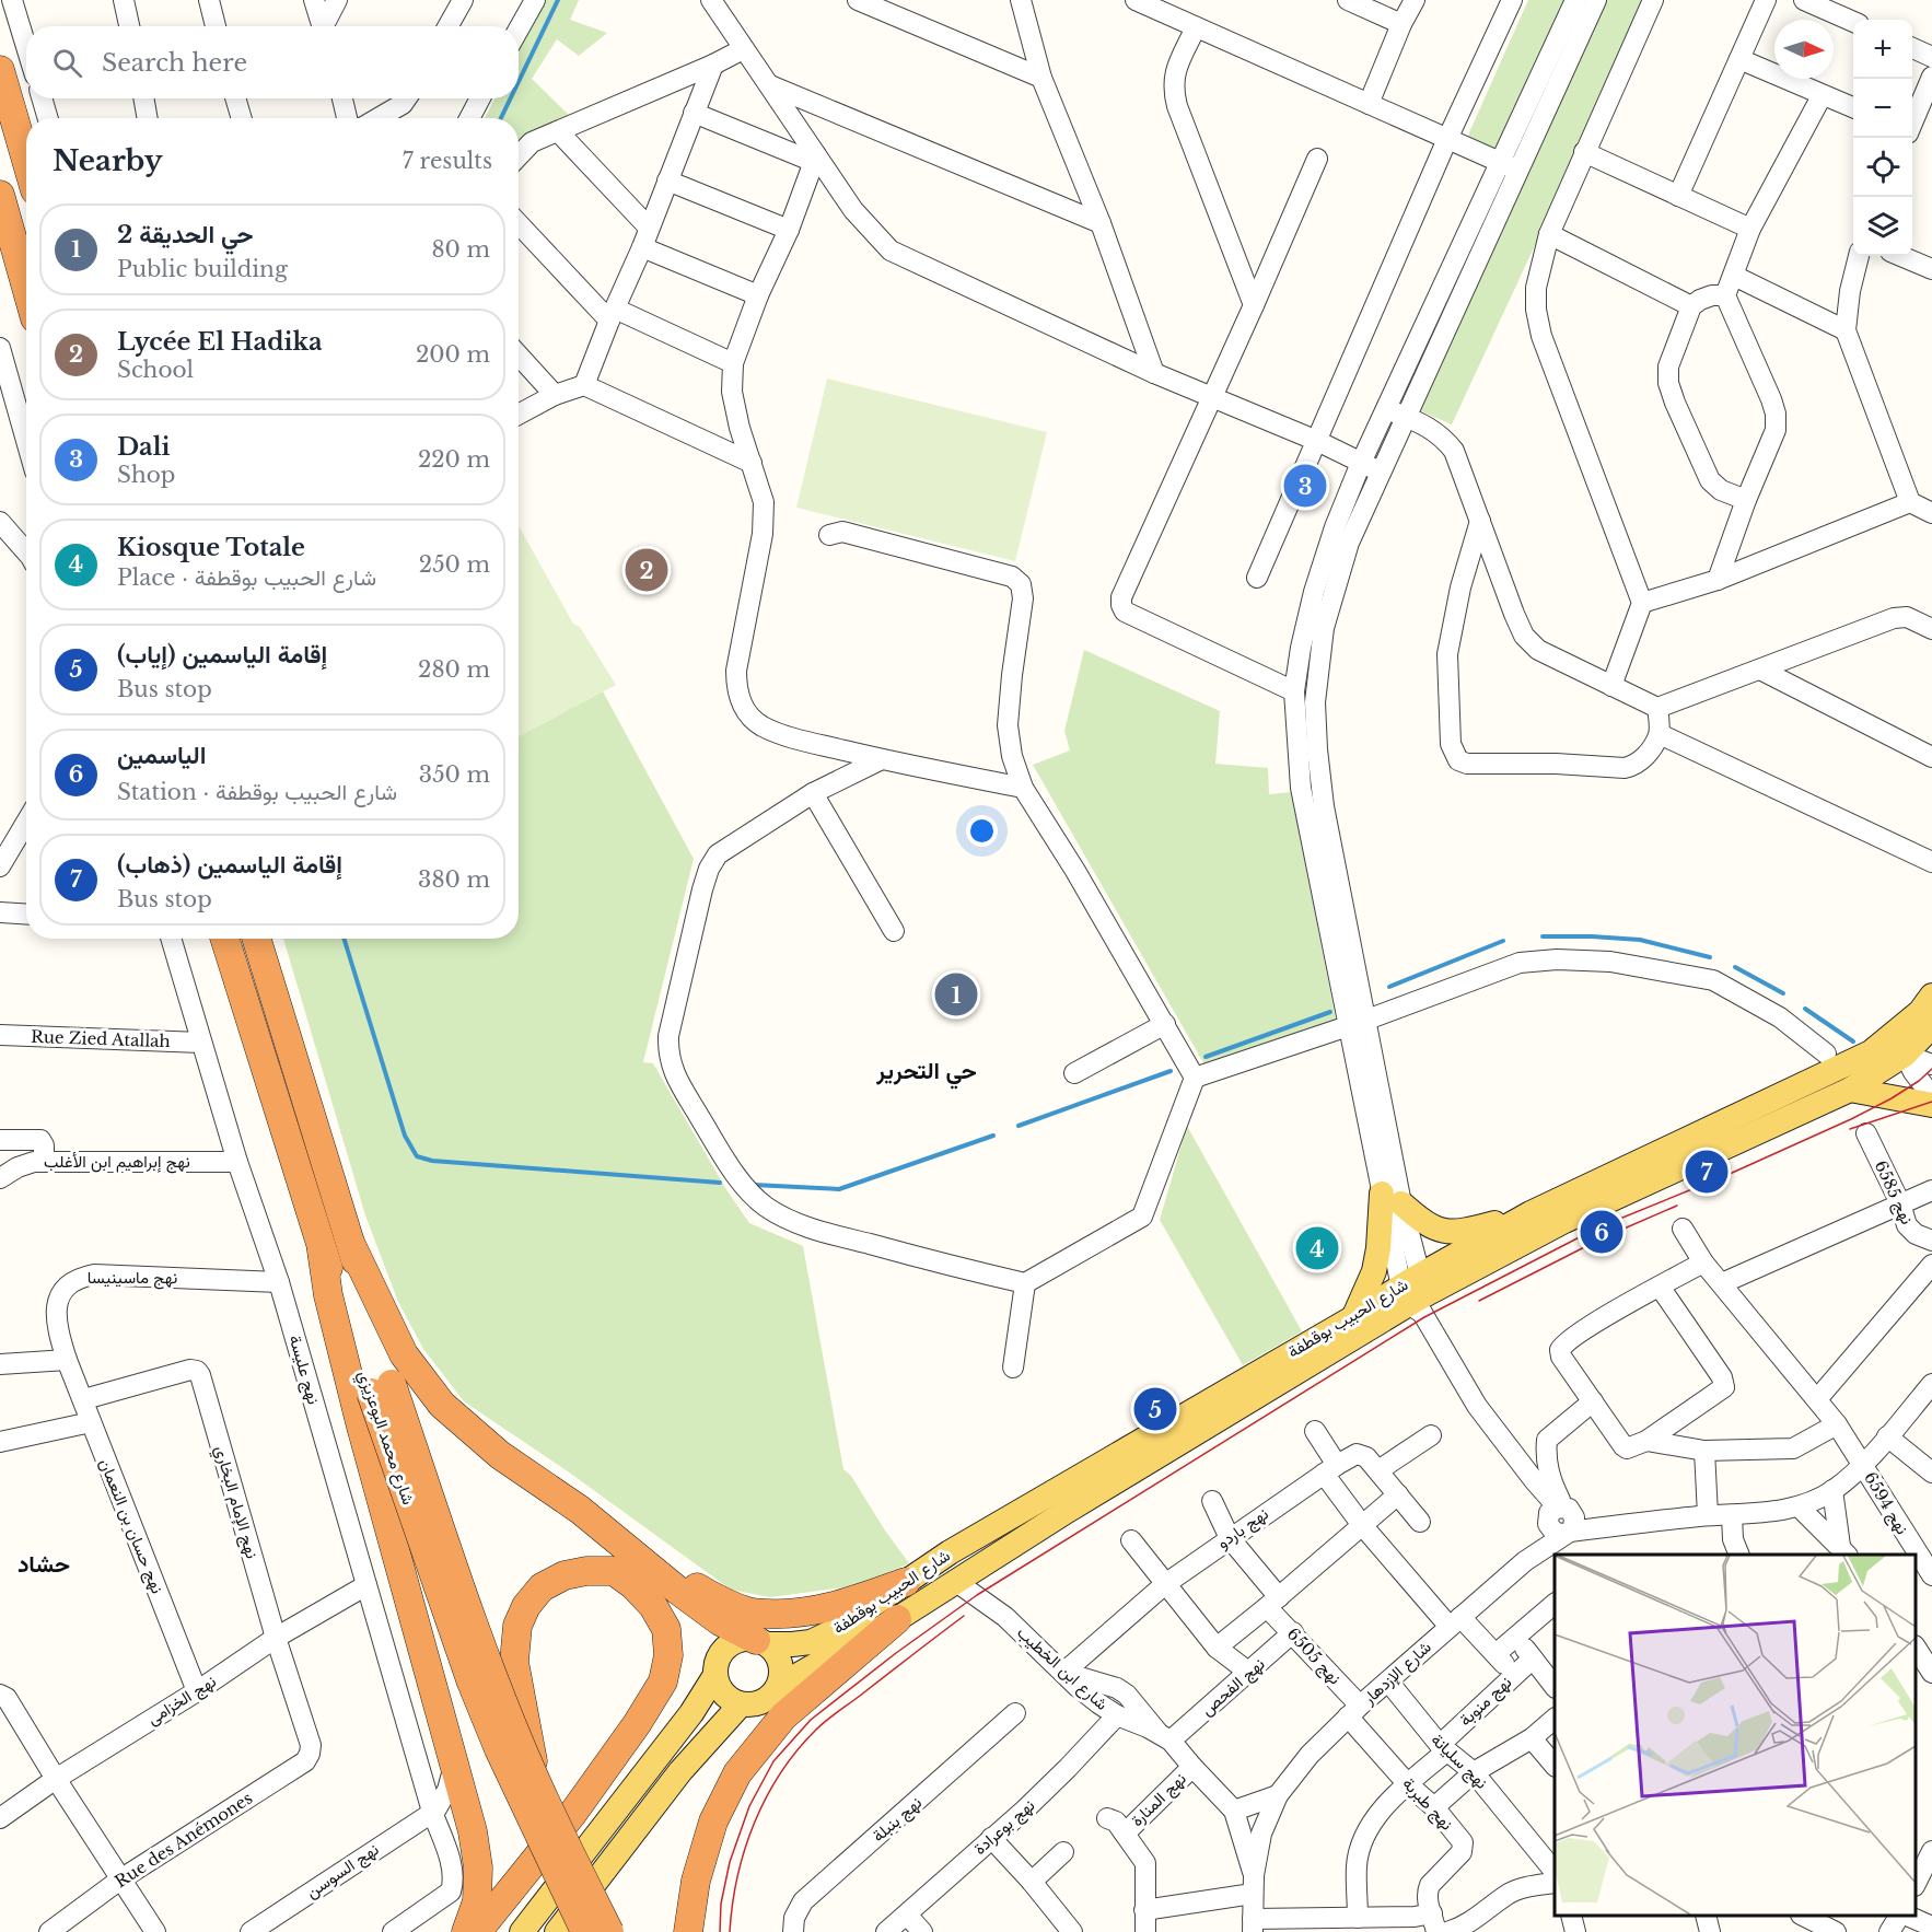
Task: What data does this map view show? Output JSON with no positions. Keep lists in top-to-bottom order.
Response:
{
  "streets": {
    "highway": ["شارع محمد البوعزيزي"],
    "main road": ["شارع الحبيب بوقطفة"],
    "street": [
      "Rue Zied Atallah",
      "نهج إبراهيم ابن الأغلب",
      "نهج 6585",
      "نهج ماسينيسا",
      "نهج عليسة",
      "نهج الإمام البخاري",
      "نهج 6594",
      "نهج حسان بن النعمان",
      "نهج باردو",
      "نهج 6505",
      "شارع ابن الخطيب",
      "شارع الإزدهار",
      "نهج الفحص",
      "نهج الخزامى",
      "نهج منوبة",
      "نهج سليانة",
      "نهج المنارة",
      "نهج طبربة",
      "نهج بنبلة",
      "نهج بوعرادة",
      "Rue des Anémones",
      "نهج السوسن"
    ]
  },
  "crossings": [
    ["Rue Zied Atallah", "نهج عليسة"],
    ["نهج إبراهيم ابن الأغلب", "نهج عليسة"],
    ["نهج ماسينيسا", "نهج عليسة"],
    ["نهج ماسينيسا", "نهج حسان بن النعمان"],
    ["شارع الحبيب بوقطفة", "شارع ابن الخطيب"],
    ["نهج عليسة", "نهج الخزامى"],
    ["نهج عليسة", "نهج السوسن"],
    ["نهج الإمام البخاري", "نهج حسان بن النعمان"],
    ["نهج الإمام البخاري", "نهج الخزامى"],
    ["نهج الإمام البخاري", "Rue des Anémones"],
    ["نهج حسان بن النعمان", "نهج الخزامى"],
    ["نهج باردو", "نهج 6505"],
    ["نهج باردو", "شارع ابن الخطيب"],
    ["نهج 6505", "شارع الإزدهار"],
    ["نهج 6505", "نهج الفحص"],
    ["نهج 6505", "نهج طبربة"],
    ["شارع ابن الخطيب", "شارع الإزدهار"],
    ["شارع ابن الخطيب", "نهج الفحص"],
    ["شارع ابن الخطيب", "نهج المنارة"],
    ["شارع ابن الخطيب", "نهج بوعرادة"],
    ["شارع الإزدهار", "نهج سليانة"],
    ["شارع الإزدهار", "نهج طبربة"],
    ["نهج منوبة", "نهج سليانة"],
    ["نهج منوبة", "نهج طبربة"]
  ],
  "districts": ["حي التحرير", "حشاد"],
  "north": "right",
  "page": {
    "map_buttons": ["+", "−"],
    "search": "Search here",
    "heading": ["Nearby", "7 results"],
    "list": [
      {
        "mark": "1",
        "name": "حي الحديقة 2",
        "note": "Public building",
        "value": "80 m"
      },
      {
        "mark": "2",
        "name": "Lycée El Hadika",
        "note": "School",
        "value": "200 m"
      },
      {
        "mark": "3",
        "name": "Dali",
        "note": "Shop",
        "value": "220 m"
      },
      {
        "mark": "4",
        "name": "Kiosque Totale",
        "note": "Place · شارع الحبيب بوقطفة",
        "value": "250 m"
      },
      {
        "mark": "5",
        "name": "إقامة الياسمين (إياب)",
        "note": "Bus stop",
        "value": "280 m"
      },
      {
        "mark": "6",
        "name": "الياسمين",
        "note": "Station · شارع الحبيب بوقطفة",
        "value": "350 m"
      },
      {
        "mark": "7",
        "name": "إقامة الياسمين (ذهاب)",
        "note": "Bus stop",
        "value": "380 m"
      }
    ],
    "pins": [
      "3",
      "2",
      "1",
      "7",
      "6",
      "4",
      "5"
    ]
  }
}
